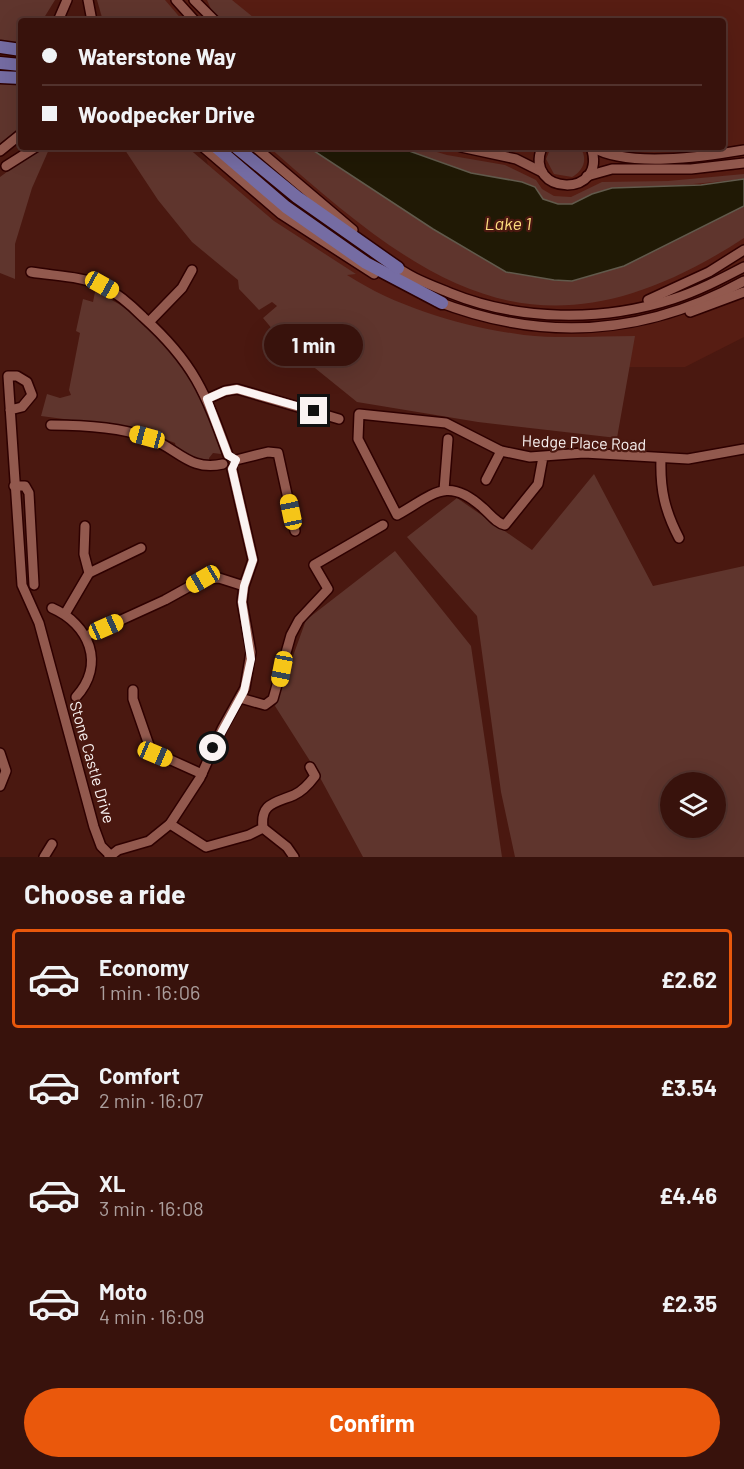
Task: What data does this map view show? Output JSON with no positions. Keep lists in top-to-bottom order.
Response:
{
  "streets": {
    "street": ["Hedge Place Road", "Stone Castle Drive"]
  },
  "water": ["Lake 1"],
  "page": {
    "banner": ["Waterstone Way", "Woodpecker Drive"],
    "bubble": "1 min",
    "heading": "Choose a ride",
    "list": [
      {
        "name": "Economy",
        "note": "1 min · 16:06",
        "value": "£2.62"
      },
      {
        "name": "Comfort",
        "note": "2 min · 16:07",
        "value": "£3.54"
      },
      {
        "name": "XL",
        "note": "3 min · 16:08",
        "value": "£4.46"
      },
      {
        "name": "Moto",
        "note": "4 min · 16:09",
        "value": "£2.35"
      }
    ],
    "buttons": "Confirm"
  }
}
